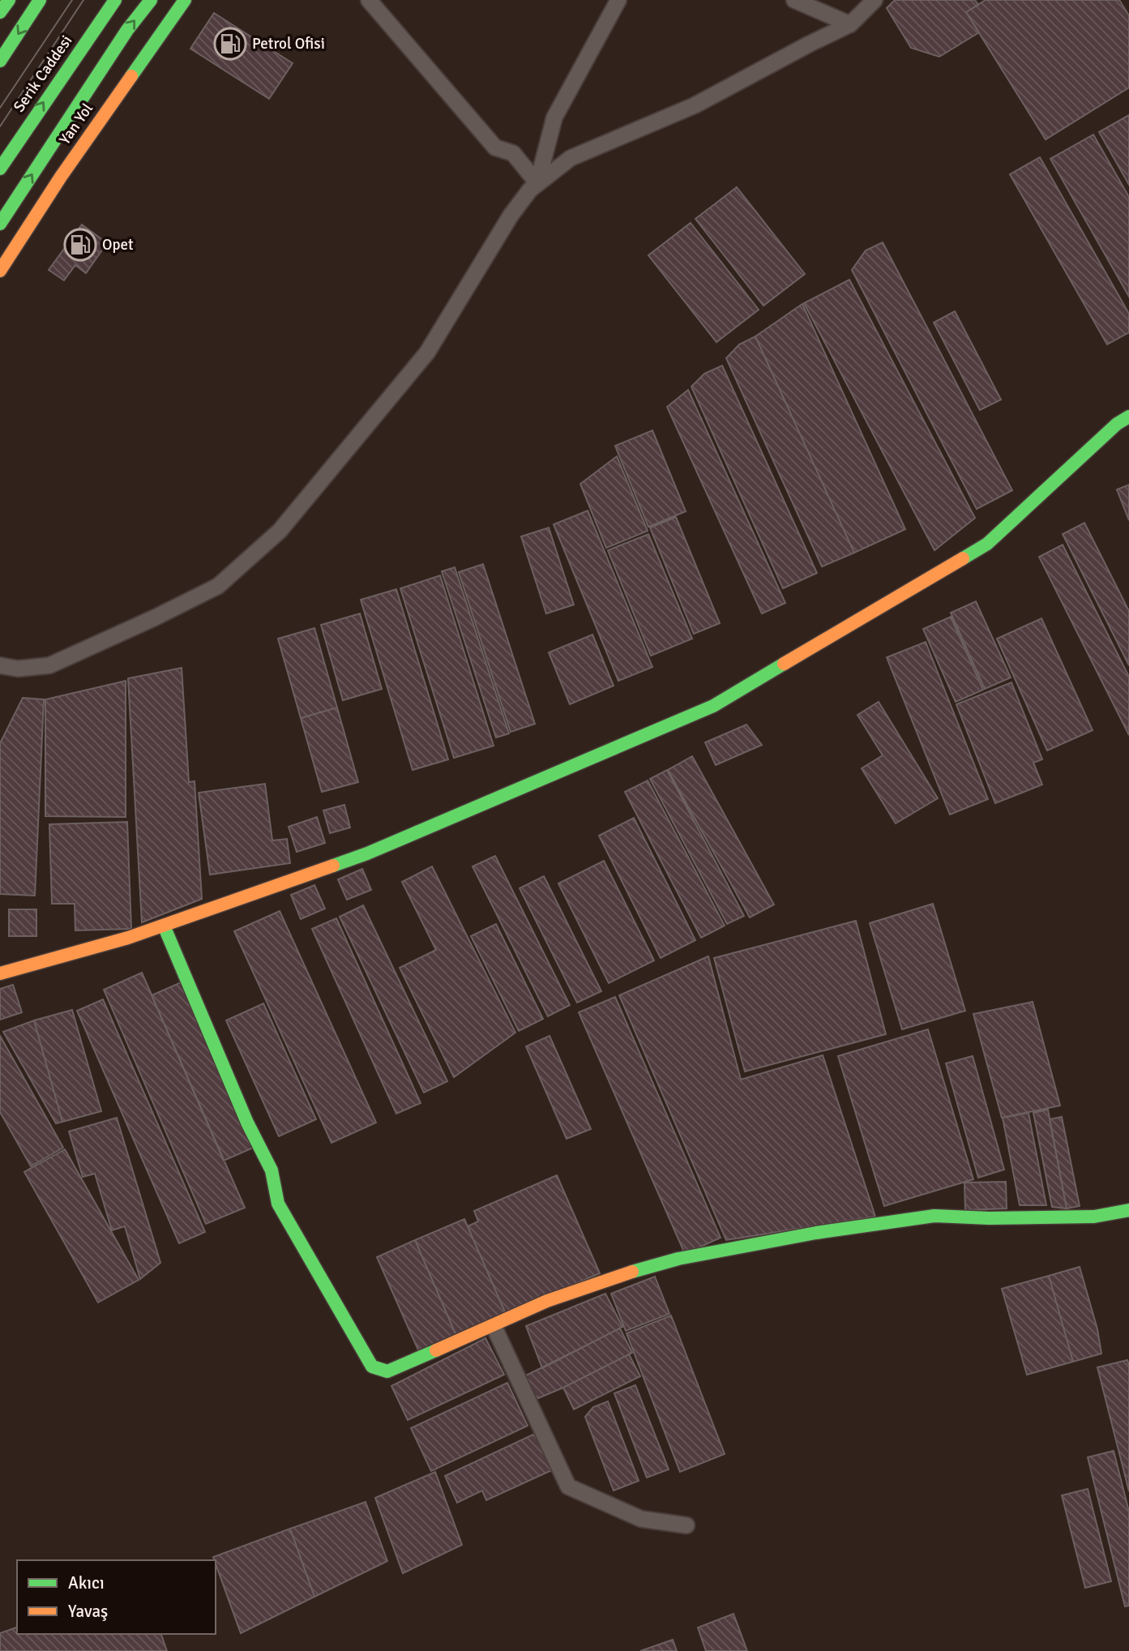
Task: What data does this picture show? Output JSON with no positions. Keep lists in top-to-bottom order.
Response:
{
  "streets": {
    "main road": ["Serik Caddesi", "Yan Yol"]
  },
  "places": {
    "fuel station": ["Petrol Ofisi", "Opet"]
  },
  "legend": ["Akıcı", "Yavaş"]
}
